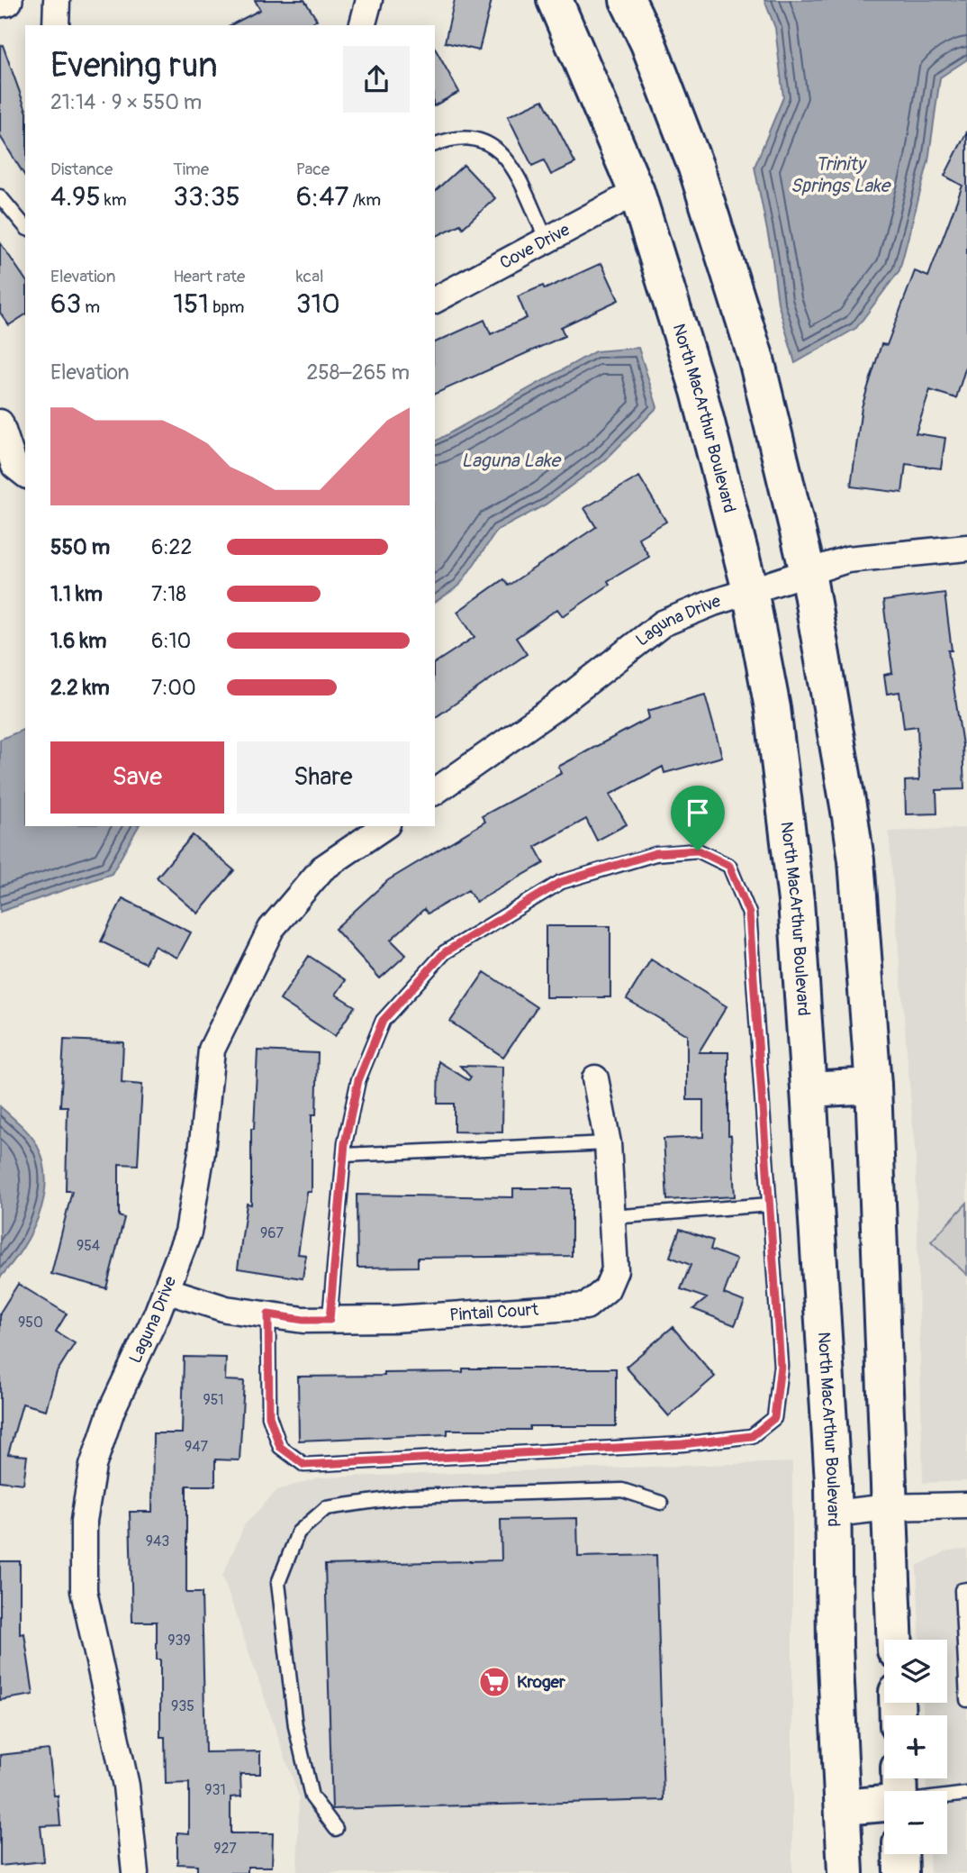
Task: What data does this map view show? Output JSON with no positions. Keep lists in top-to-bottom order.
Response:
{
  "streets": {
    "main road": ["North MacArthur Boulevard"],
    "street": ["Cove Drive", "Laguna Drive", "Pintail Court"]
  },
  "crossings": [
    ["Cove Drive", "North MacArthur Boulevard"],
    ["North MacArthur Boulevard", "Laguna Drive"],
    ["Laguna Drive", "Pintail Court"]
  ],
  "water": ["Trinity Springs Lake", "Laguna Lake"],
  "places": {
    "supermarket": ["Kroger"]
  },
  "house_numbers": [
    "967",
    "954",
    "950",
    "951",
    "947",
    "943",
    "939",
    "935",
    "931",
    "927"
  ],
  "page": {
    "heading": ["Evening run", "21:14 · 9 × 550 m"],
    "stats": [
      ["Distance", "4.95 km"],
      ["Time", "33:35"],
      ["Pace", "6:47 /km"],
      ["Elevation", "63 m"],
      ["Heart rate", "151 bpm"],
      ["kcal", "310"]
    ],
    "chart": ["Elevation", "258–265 m"],
    "list": [
      {
        "name": "550 m",
        "note": "6:22"
      },
      {
        "name": "1.1 km",
        "note": "7:18"
      },
      {
        "name": "1.6 km",
        "note": "6:10"
      },
      {
        "name": "2.2 km",
        "note": "7:00"
      }
    ],
    "buttons": ["Save", "Share"],
    "map_buttons": ["+", "−"]
  }
}
